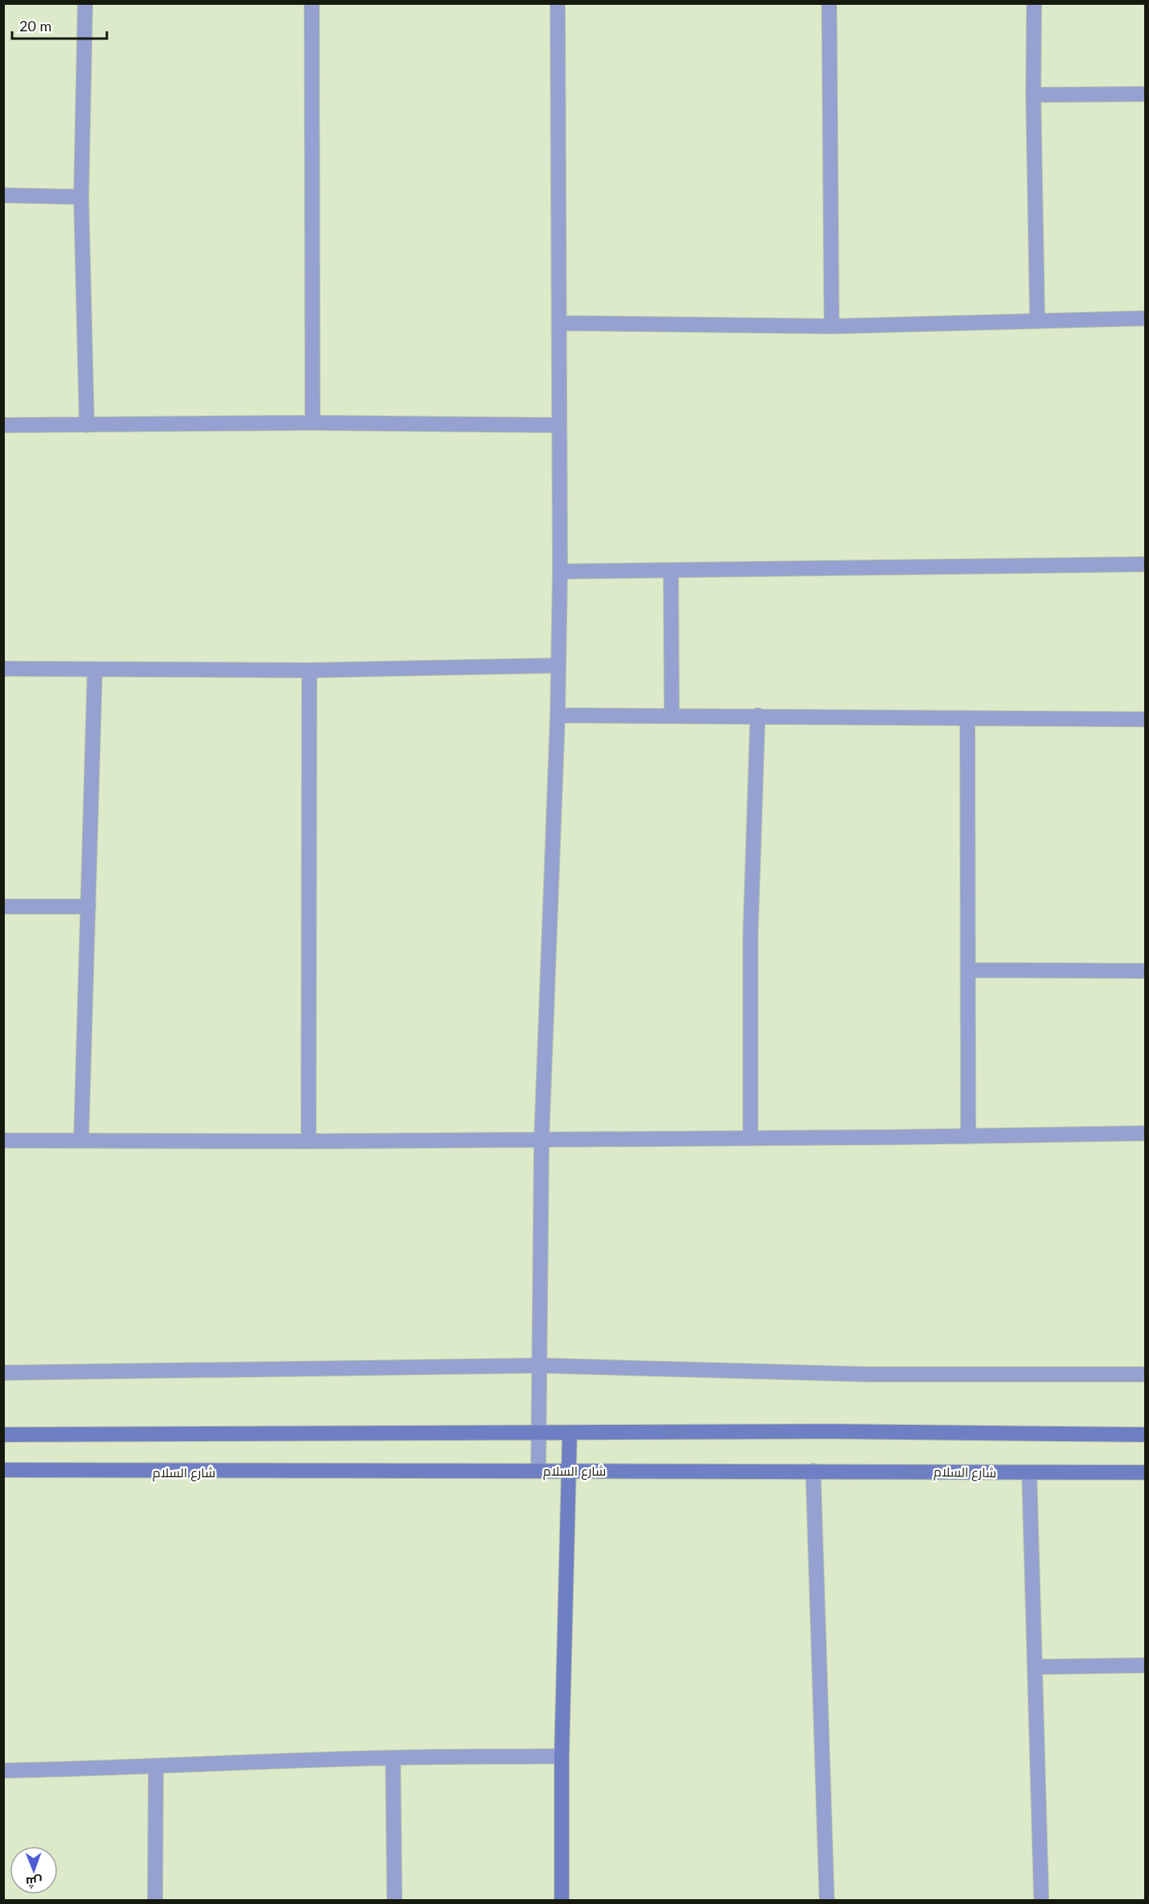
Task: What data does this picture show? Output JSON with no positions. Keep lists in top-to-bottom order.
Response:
{
  "streets": {
    "main road": ["شارع السلام"]
  },
  "scale_bar": "20 m",
  "north": "bottom"
}
